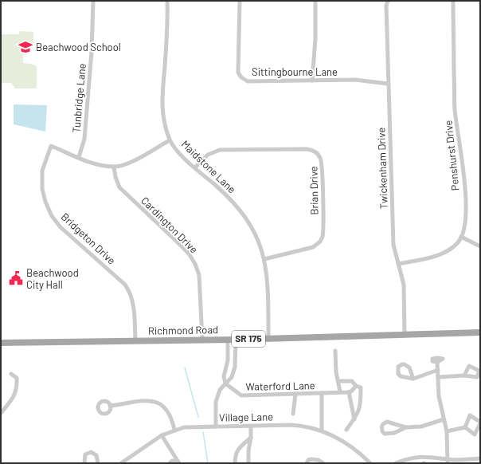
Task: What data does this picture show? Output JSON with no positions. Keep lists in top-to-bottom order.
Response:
{
  "streets": {
    "main road": ["Richmond Road", "SR 175"],
    "street": [
      "Sittingbourne Lane",
      "Tunbridge Lane",
      "Penshurst Drive",
      "Maidstone Lane",
      "Twickenham Drive",
      "Brian Drive",
      "Cardington Drive",
      "Bridgeton Drive",
      "Waterford Lane",
      "Village Lane"
    ]
  },
  "crossings": [
    ["Sittingbourne Lane", "Twickenham Drive"],
    ["Tunbridge Lane", "Bridgeton Drive"],
    ["Maidstone Lane", "Brian Drive"],
    ["Maidstone Lane", "Richmond Road"],
    ["Twickenham Drive", "Richmond Road"],
    ["Cardington Drive", "Richmond Road"],
    ["Bridgeton Drive", "Richmond Road"]
  ],
  "places": {
    "school or university": ["Beachwood School"],
    "public building": ["Beachwood City Hall"]
  }
}
